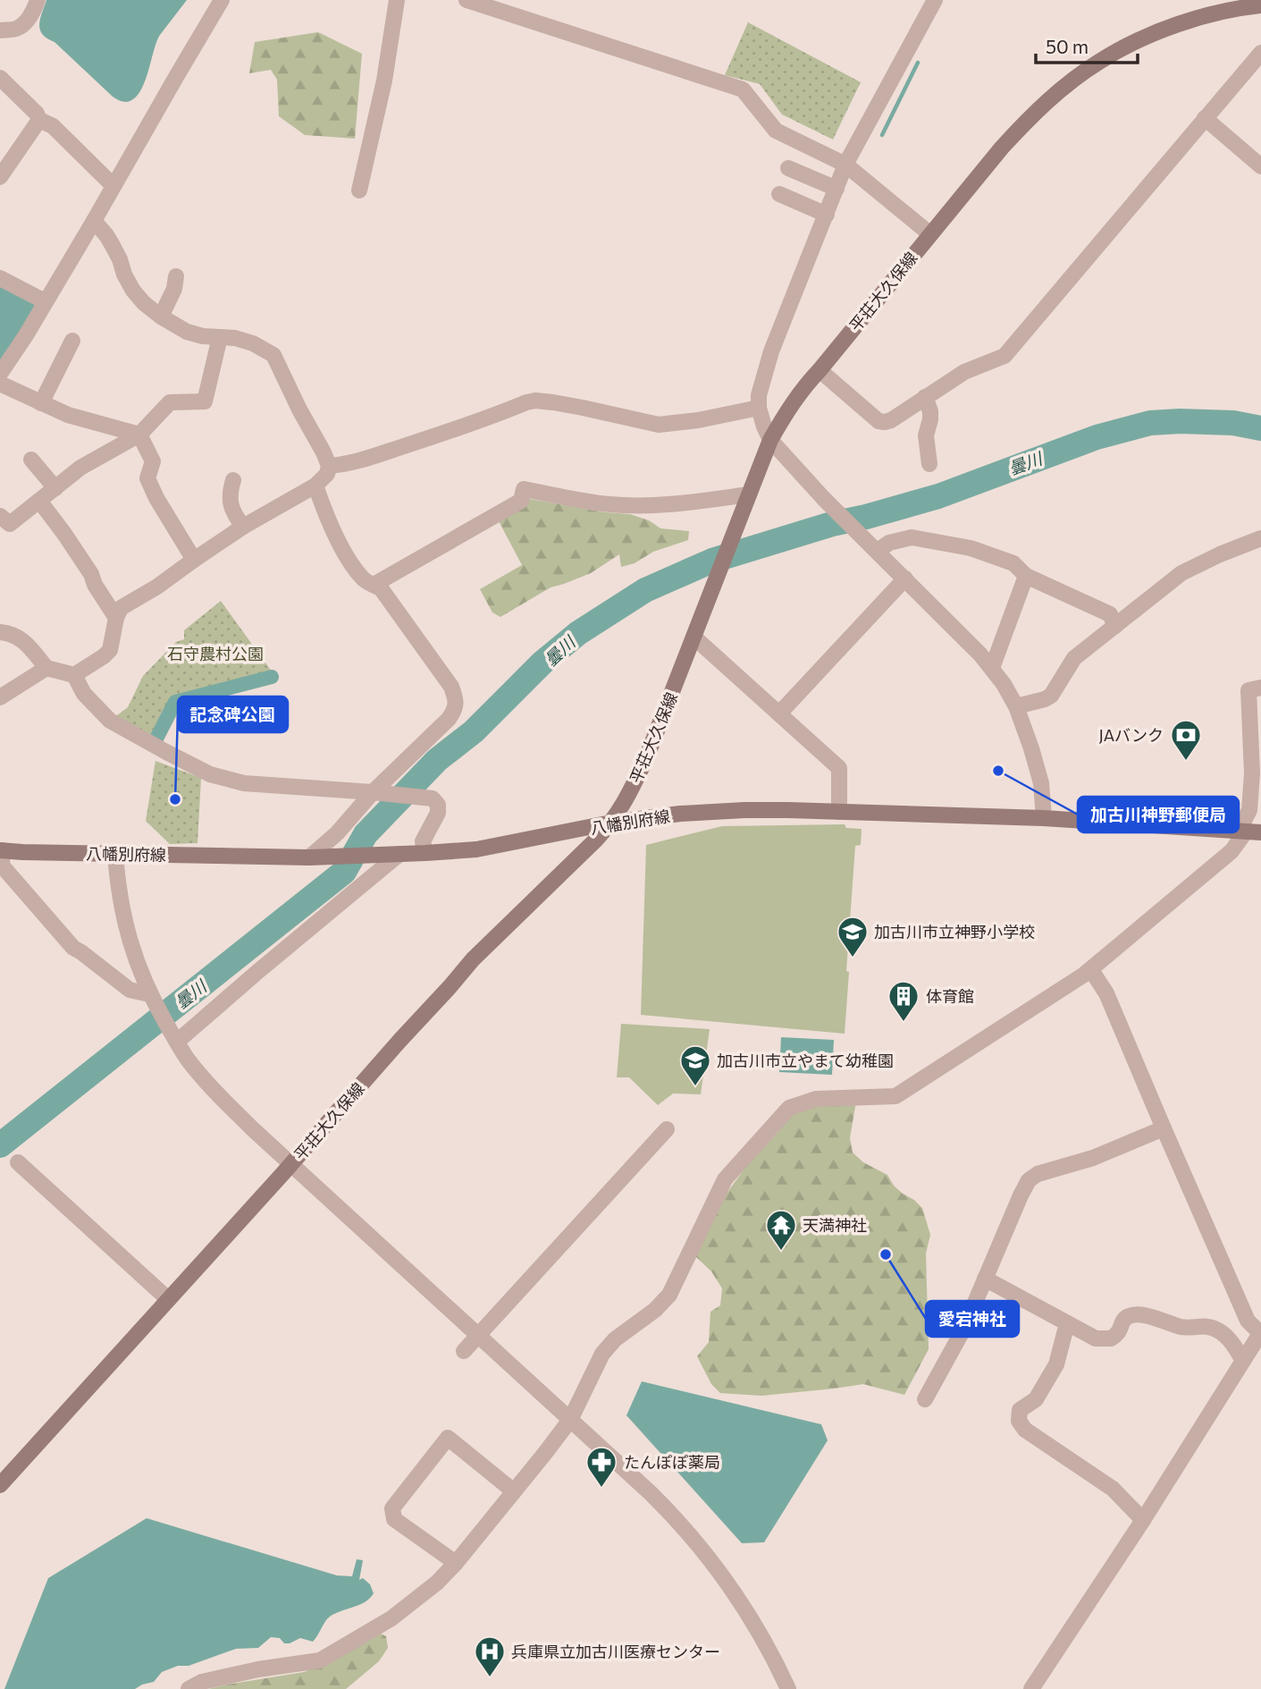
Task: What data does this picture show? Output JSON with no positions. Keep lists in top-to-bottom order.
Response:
{
  "streets": {
    "main road": ["平荘大久保線", "八幡別府線"]
  },
  "crossings": [
    ["平荘大久保線", "八幡別府線"]
  ],
  "water": ["曇川"],
  "parks": ["石守農村公園"],
  "places": {
    "bank": ["JAバンク"],
    "other": ["加古川神野郵便局", "記念碑公園", "愛宕神社"],
    "school or university": ["加古川市立神野小学校", "加古川市立やまて幼稚園"],
    "building": ["体育館"],
    "temple": ["天満神社"],
    "pharmacy": ["たんぽぽ薬局"],
    "hospital": ["兵庫県立加古川医療センター"]
  },
  "scale_bar": "50 m"
}
